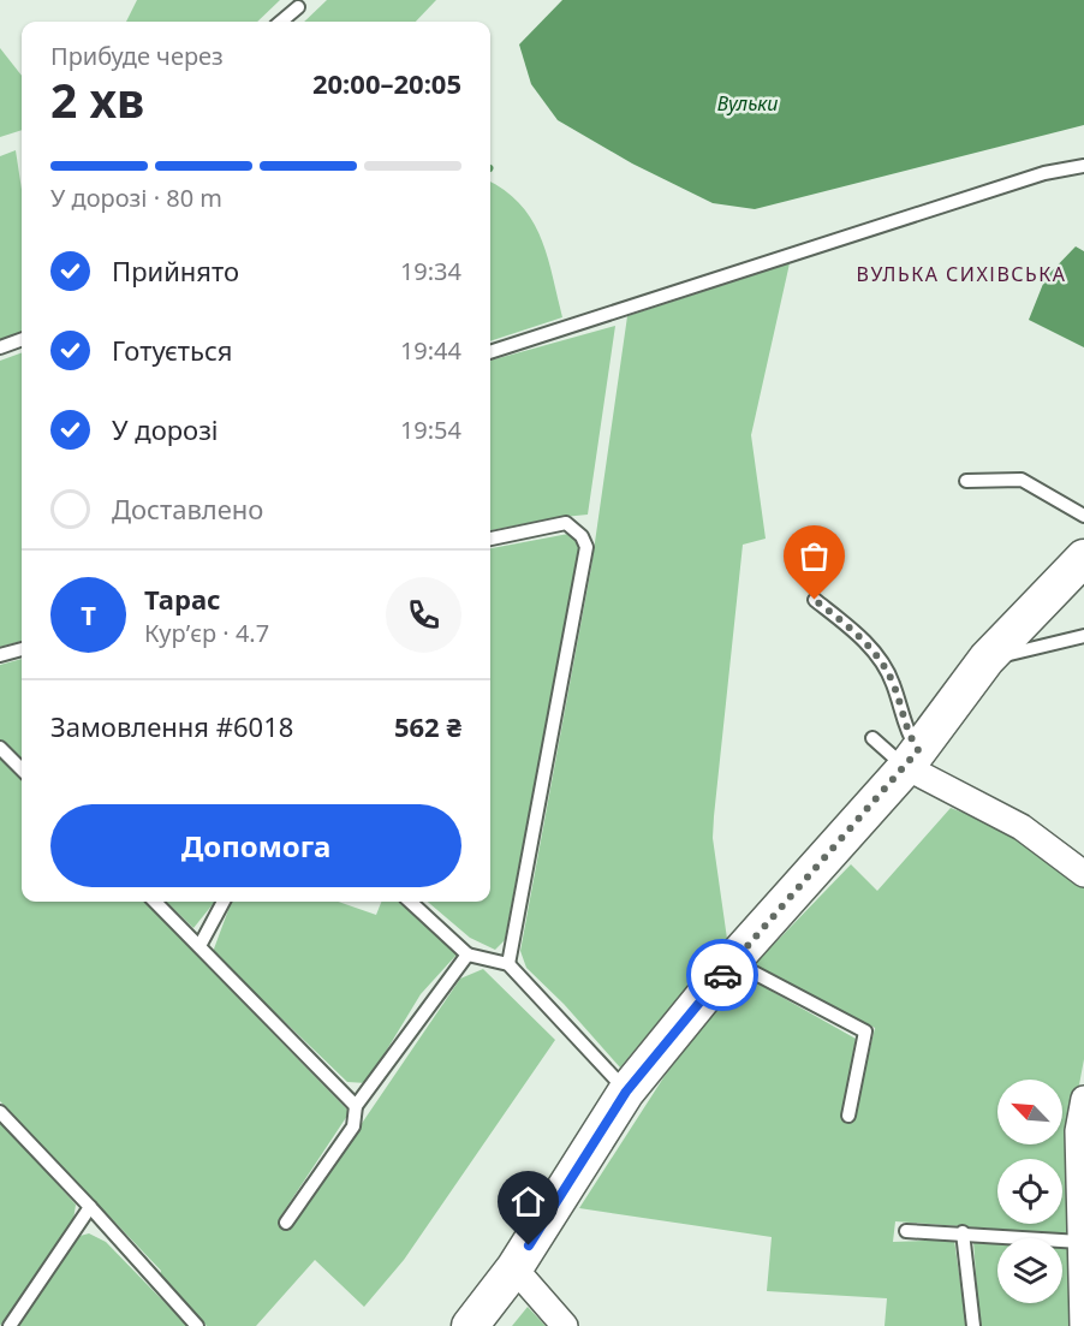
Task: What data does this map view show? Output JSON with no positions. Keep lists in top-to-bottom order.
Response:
{
  "districts": ["ВУЛЬКА СИХІВСЬКА"],
  "water": ["Вульки"],
  "north": "top left",
  "page": {
    "heading": ["2 хв", "Прибуде через", "20:00–20:05"],
    "panel": [
      "Тарас",
      "Кур’єр · 4.7",
      "Замовлення #6018",
      "562 ₴"
    ],
    "bar": "У дорозі · 80 m",
    "list": [
      ["Прийнято", "19:34"],
      ["Готується", "19:44"],
      ["У дорозі", "19:54"],
      "Доставлено"
    ],
    "round": "Т",
    "buttons": "Допомога"
  }
}
